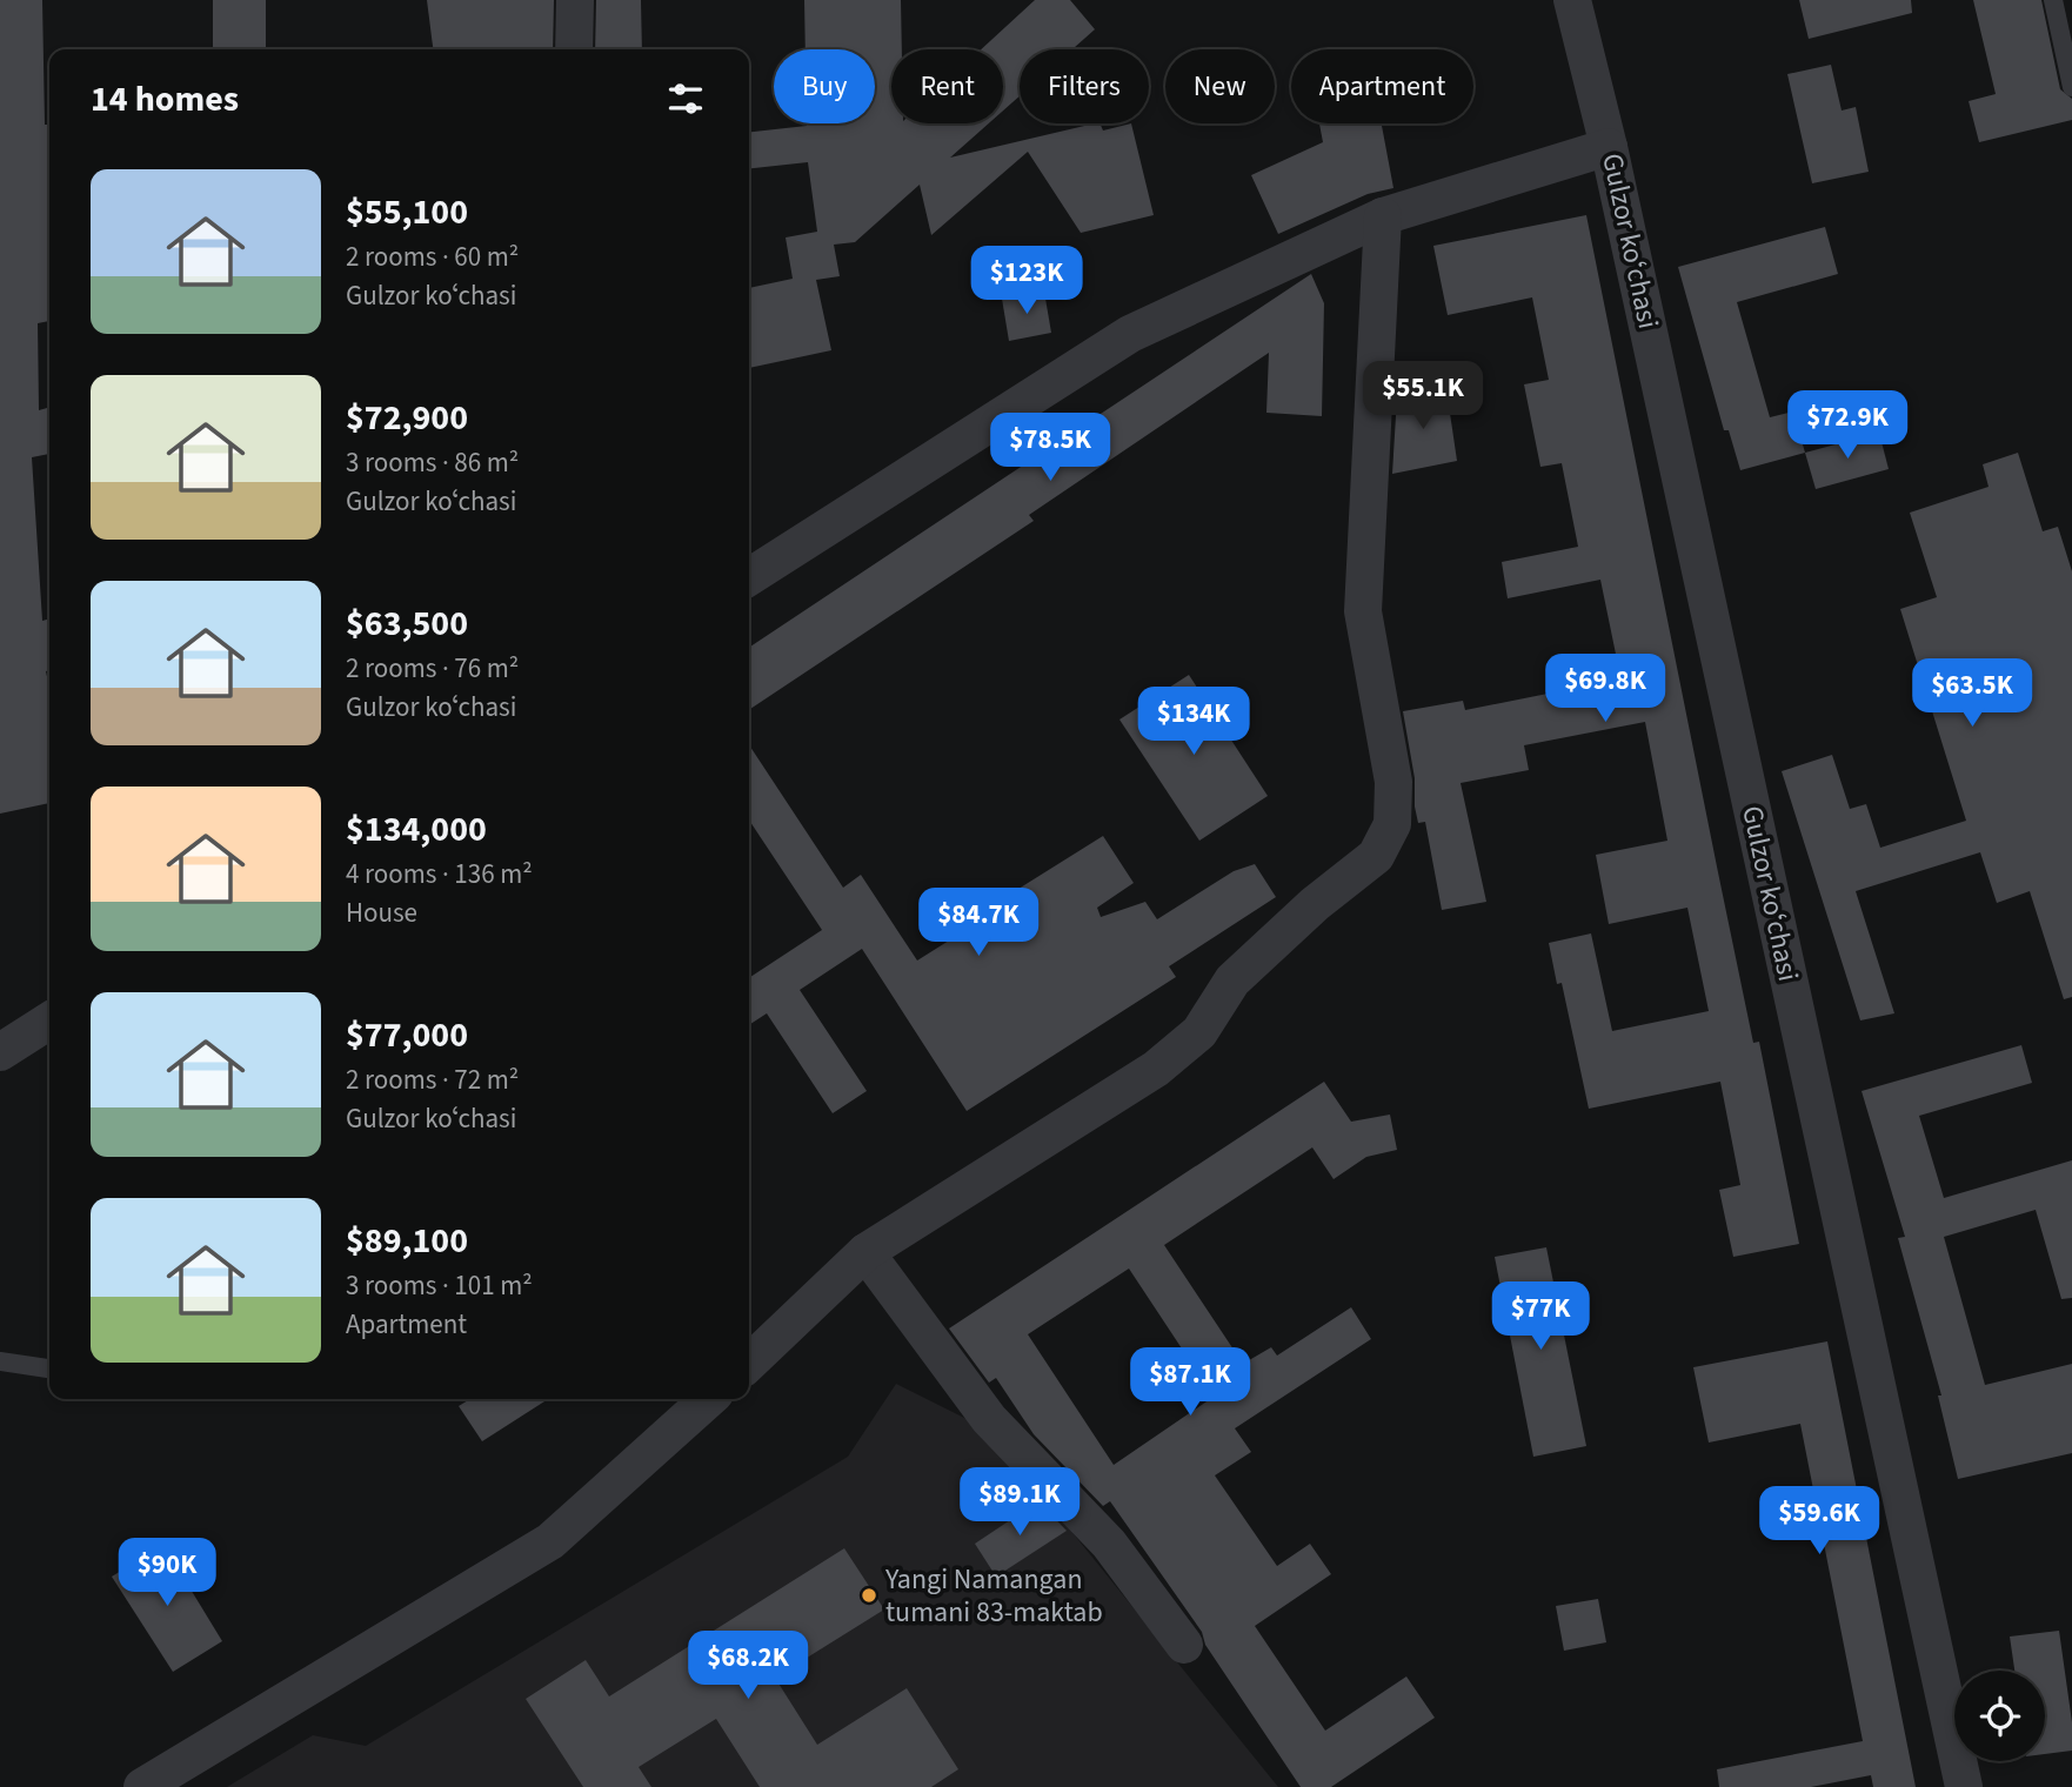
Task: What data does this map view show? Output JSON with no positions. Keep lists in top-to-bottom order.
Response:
{
  "streets": {
    "street": ["Gulzor koʻchasi"]
  },
  "places": ["Yangi Namangan tumani 83-maktab"],
  "page": {
    "chip": [
      "Buy",
      "Rent",
      "Filters",
      "New",
      "Apartment"
    ],
    "heading": "14 homes",
    "list": [
      {
        "name": "$55,100",
        "note": "2 rooms · 60 m² · Gulzor koʻchasi"
      },
      {
        "name": "$72,900",
        "note": "3 rooms · 86 m² · Gulzor koʻchasi"
      },
      {
        "name": "$63,500",
        "note": "2 rooms · 76 m² · Gulzor koʻchasi"
      },
      {
        "name": "$134,000",
        "note": "4 rooms · 136 m² · House"
      },
      {
        "name": "$77,000",
        "note": "2 rooms · 72 m² · Gulzor koʻchasi"
      },
      {
        "name": "$89,100",
        "note": "3 rooms · 101 m² · Apartment"
      }
    ],
    "price": [
      "$123K",
      "$55.1K",
      "$72.9K",
      "$78.5K",
      "$69.8K",
      "$63.5K",
      "$134K",
      "$84.7K",
      "$77K",
      "$87.1K",
      "$89.1K",
      "$59.6K",
      "$90K",
      "$68.2K"
    ]
  }
}
